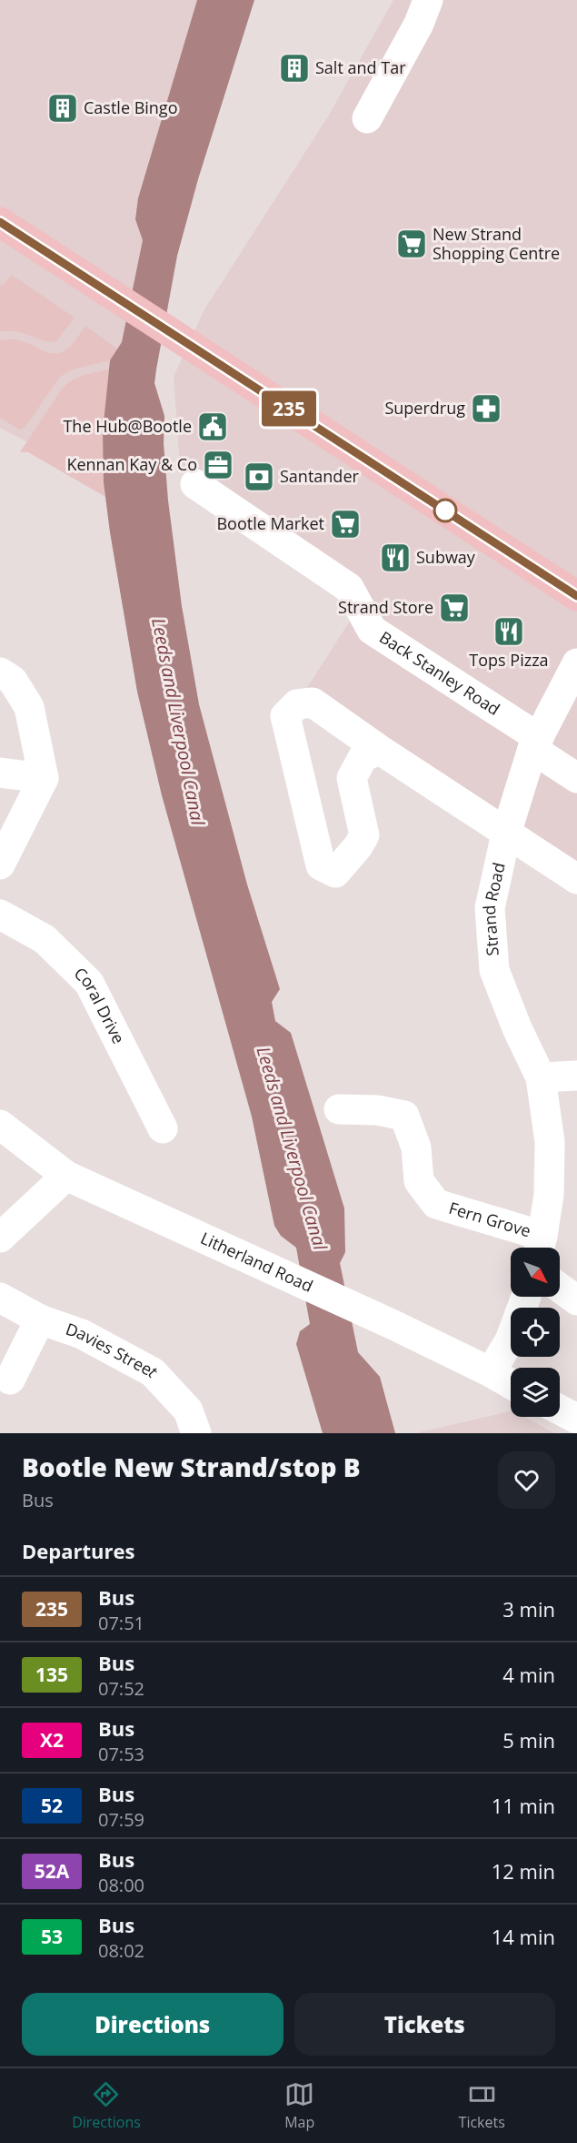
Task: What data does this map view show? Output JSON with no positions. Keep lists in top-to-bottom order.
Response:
{
  "streets": {
    "street": [
      "Back Stanley Road",
      "Strand Road",
      "Coral Drive",
      "Fern Grove",
      "Litherland Road",
      "Davies Street"
    ]
  },
  "crossings": [
    ["Back Stanley Road", "Strand Road"],
    ["Strand Road", "Fern Grove"]
  ],
  "water": ["Leeds and Liverpool Canal"],
  "places": {
    "building": ["Salt and Tar", "Castle Bingo"],
    "supermarket": ["New Strand Shopping Centre", "Bootle Market", "Strand Store"],
    "pharmacy": ["Superdrug"],
    "public building": ["The Hub@Bootle"],
    "office": ["Kennan Kay & Co"],
    "bank": ["Santander"],
    "restaurant": ["Subway", "Tops Pizza"]
  },
  "lines": ["bus line 235"],
  "north": "bottom right",
  "page": {
    "on_map": "235",
    "heading": [
      ["Bootle New Strand/stop B", "Bus"],
      "Departures"
    ],
    "list": [
      {
        "mark": "235",
        "name": "Bus",
        "note": "07:51",
        "value": "3 min"
      },
      {
        "mark": "135",
        "name": "Bus",
        "note": "07:52",
        "value": "4 min"
      },
      {
        "mark": "X2",
        "name": "Bus",
        "note": "07:53",
        "value": "5 min"
      },
      {
        "mark": "52",
        "name": "Bus",
        "note": "07:59",
        "value": "11 min"
      },
      {
        "mark": "52A",
        "name": "Bus",
        "note": "08:00",
        "value": "12 min"
      },
      {
        "mark": "53",
        "name": "Bus",
        "note": "08:02",
        "value": "14 min"
      }
    ],
    "buttons": ["Directions", "Tickets"],
    "tabs": ["Directions", "Map", "Tickets"]
  }
}
